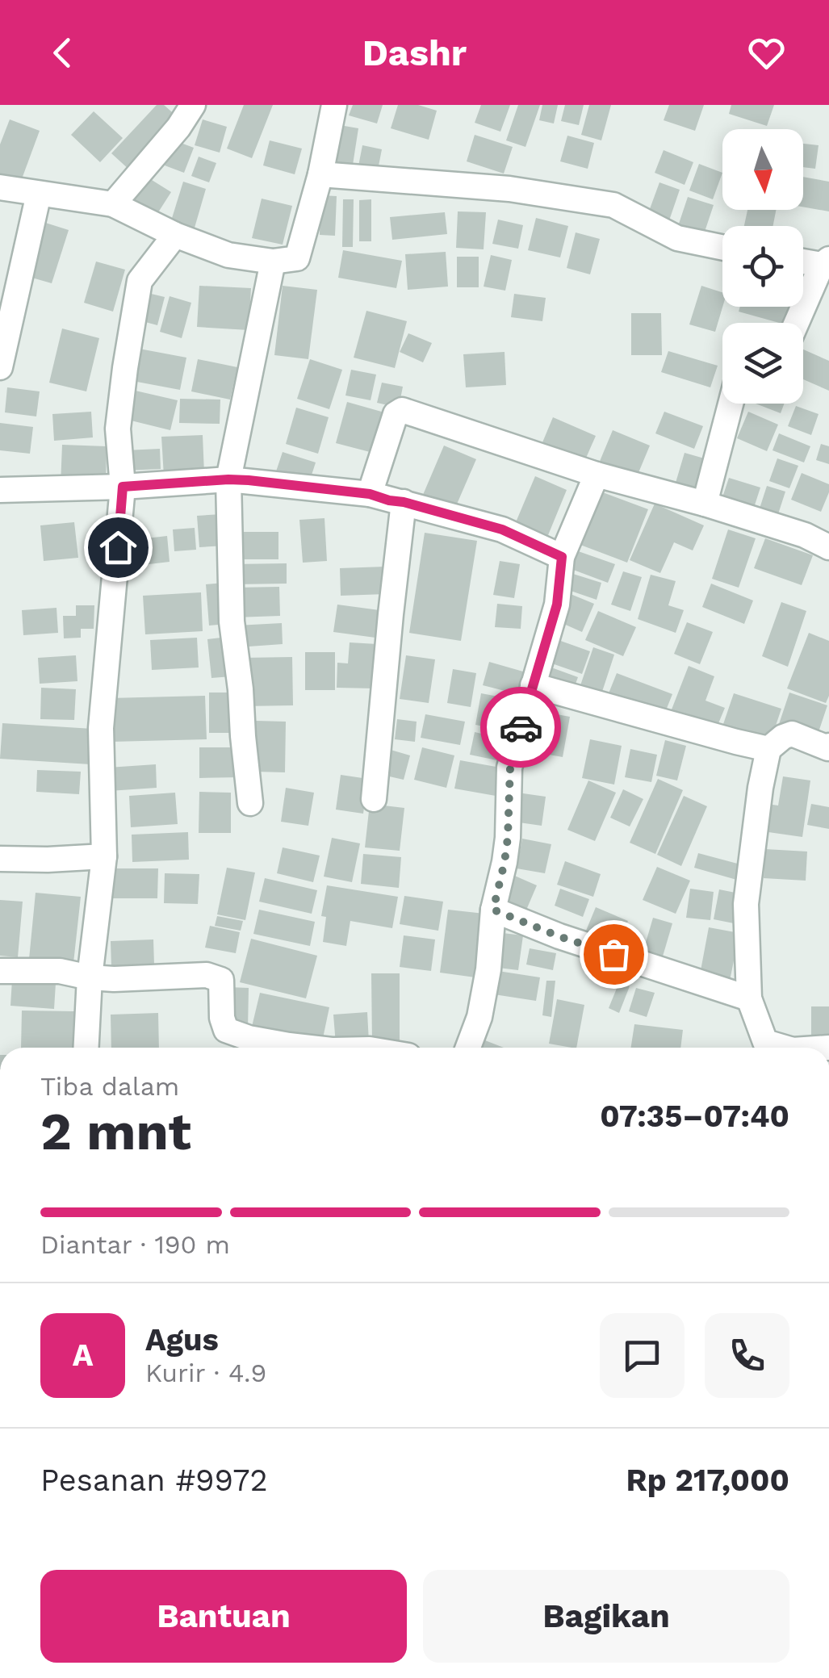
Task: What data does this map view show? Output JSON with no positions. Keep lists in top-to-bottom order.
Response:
{
  "north": "bottom",
  "page": {
    "header": "Dashr",
    "heading": ["2 mnt", "Tiba dalam", "07:35–07:40"],
    "panel": [
      "Agus",
      "Kurir · 4.9",
      "Pesanan #9972",
      "Rp 217,000"
    ],
    "bar": "Diantar · 190 m",
    "round": "A",
    "buttons": ["Bantuan", "Bagikan"]
  }
}
